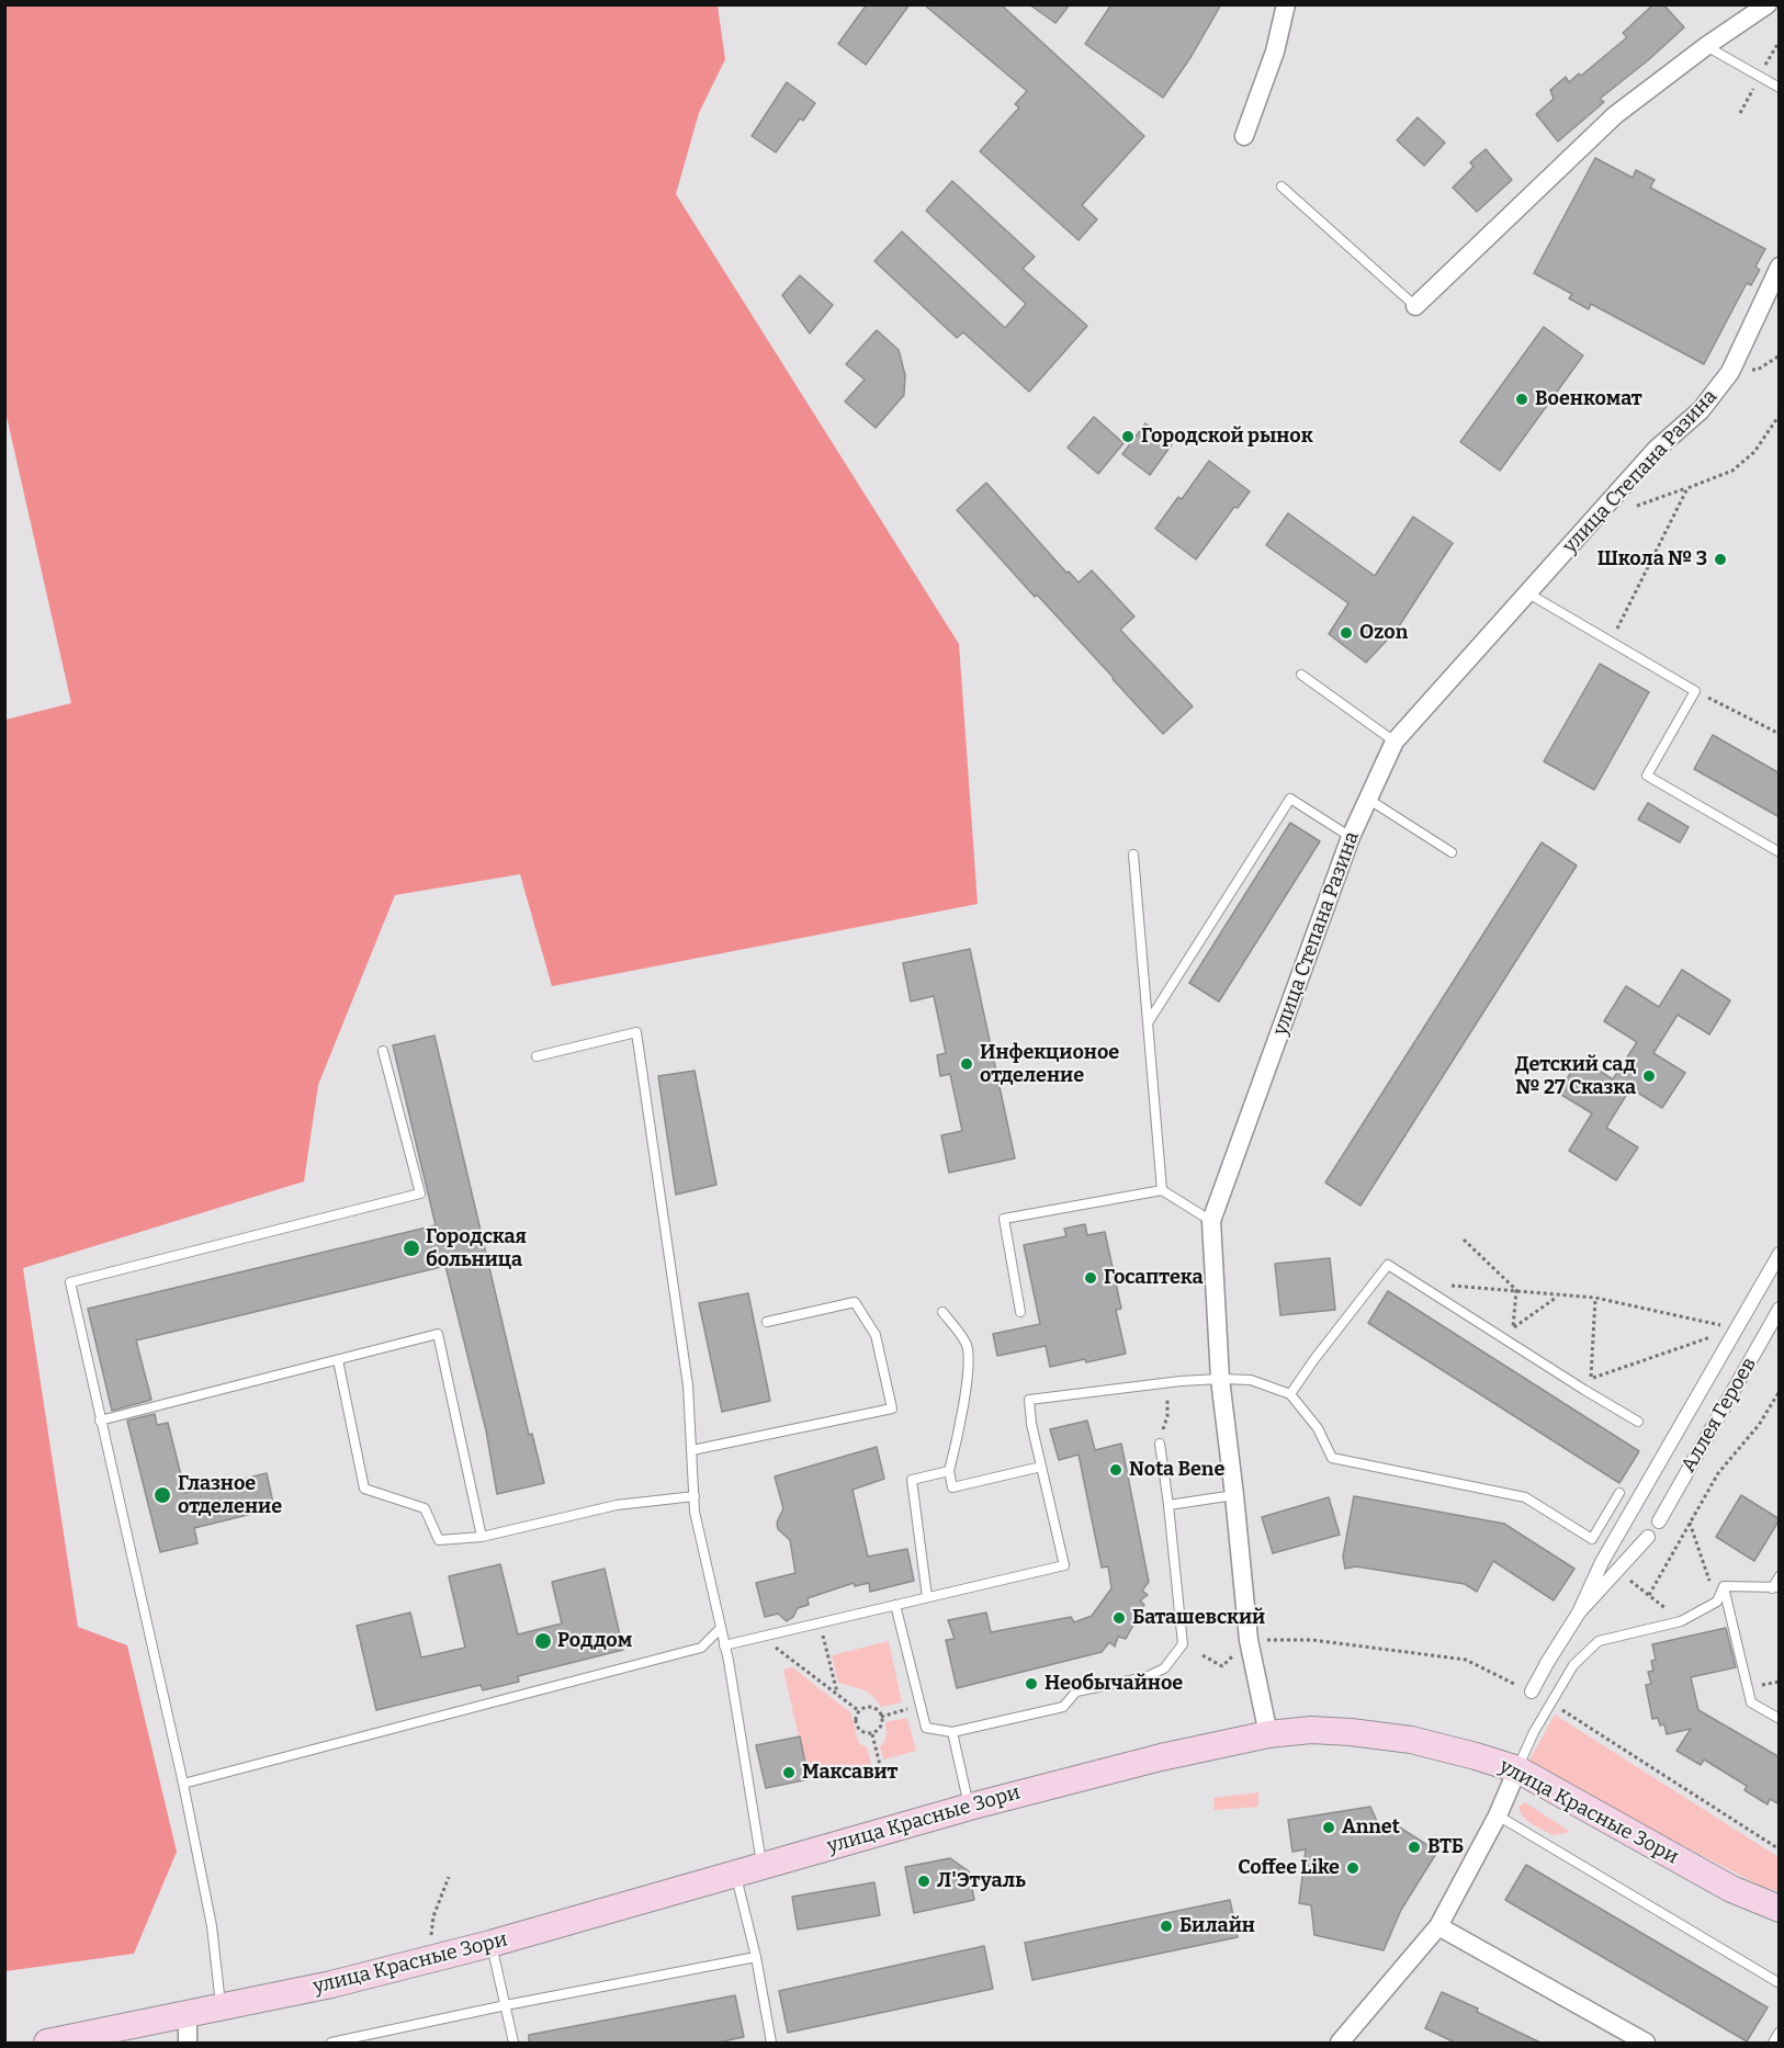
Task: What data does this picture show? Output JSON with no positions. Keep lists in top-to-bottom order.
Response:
{
  "streets": {
    "main road": ["улица Красные Зори"],
    "street": ["улица Степана Разина", "Аллея Героев"]
  },
  "crossings": [
    ["улица Степана Разина", "улица Красные Зори"]
  ],
  "places": [
    "Военкомат",
    "Городской рынок",
    "Школа № 3",
    "Ozon",
    "Инфекционое отделение",
    "Детский сад № 27 Сказка",
    "Городская больница",
    "Госаптека",
    "Nota Bene",
    "Глазное отделение",
    "Баташевский",
    "Роддом",
    "Необычайное",
    "Максавит",
    "Annet",
    "ВТБ",
    "Coffee Like",
    "Л'Этуаль",
    "Билайн"
  ]
}
